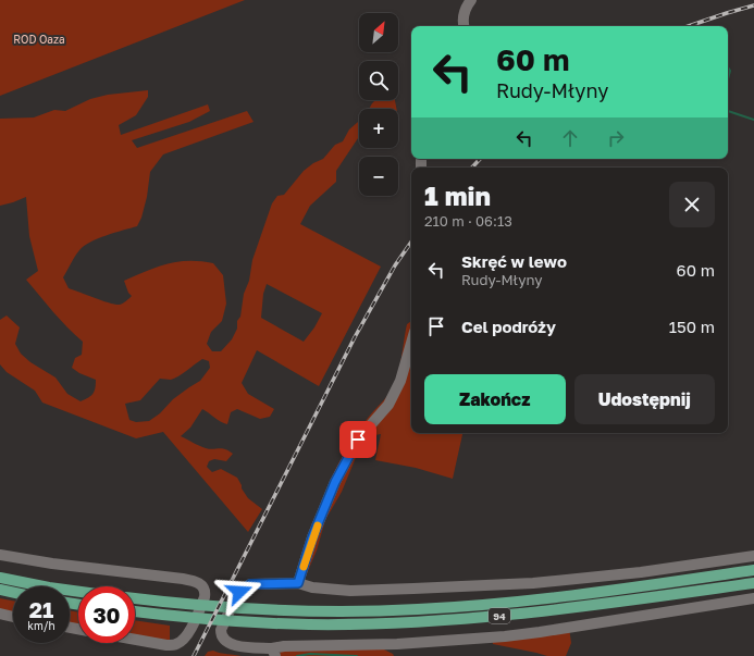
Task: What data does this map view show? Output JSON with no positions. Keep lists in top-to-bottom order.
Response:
{
  "streets": {
    "main road": ["94"]
  },
  "parks": ["ROD Oaza"],
  "north": "top right",
  "page": {
    "map_buttons": ["+", "−"],
    "turn": ["60 m", "Rudy-Młyny"],
    "heading": ["1 min", "210 m · 06:13"],
    "list": [
      {
        "name": "Skręć w lewo",
        "note": "Rudy-Młyny",
        "value": "60 m"
      },
      {
        "name": "Cel podróży",
        "value": "150 m"
      }
    ],
    "buttons": ["Zakończ", "Udostępnij"],
    "speed": "21 km/h",
    "limit": "30"
  }
}
